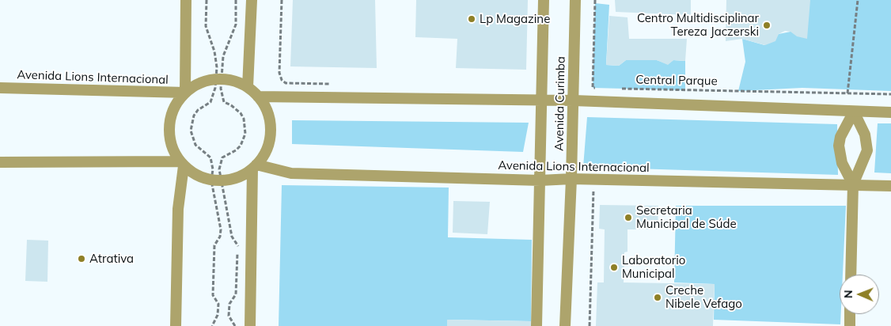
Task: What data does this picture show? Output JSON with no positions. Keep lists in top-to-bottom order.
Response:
{
  "streets": {
    "street": ["Avenida Lions Internacional", "Avenida Curimba"],
    "path": ["Central Parque"]
  },
  "crossings": [
    ["Avenida Lions Internacional", "Avenida Curimba"]
  ],
  "places": [
    "Lp Magazine",
    "Centro Multidisciplinar Tereza Jaczerski",
    "Secretaria Municipal de Súde",
    "Atrativa",
    "Laboratorio Municipal",
    "Creche Nibele Vefago"
  ],
  "north": "left"
}
